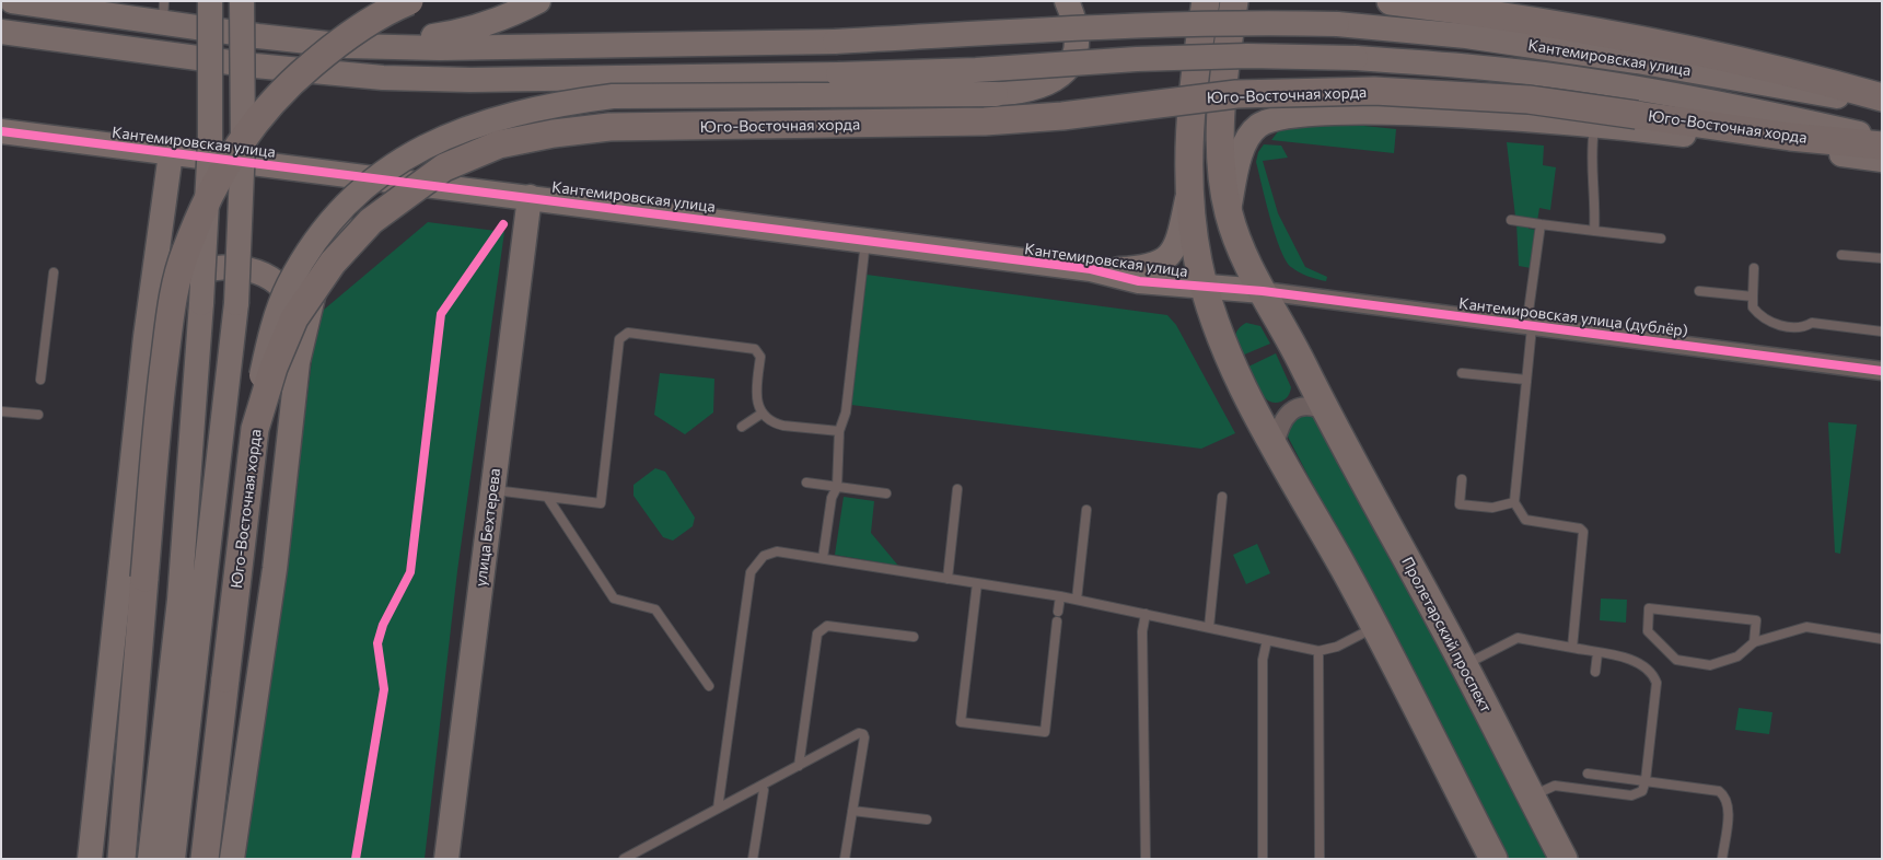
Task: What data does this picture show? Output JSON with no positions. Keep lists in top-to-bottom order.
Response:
{
  "streets": {
    "main road": [
      "Кантемировская улица",
      "Юго-Восточная хорда",
      "улица Бехтерева",
      "Пролетарский проспект"
    ],
    "street": ["Кантемировская улица (дублёр)"]
  },
  "crossings": [
    ["Кантемировская улица", "Кантемировская улица (дублёр)"],
    ["Кантемировская улица", "улица Бехтерева"],
    ["Кантемировская улица", "Пролетарский проспект"],
    ["Кантемировская улица (дублёр)", "Пролетарский проспект"]
  ]
}
